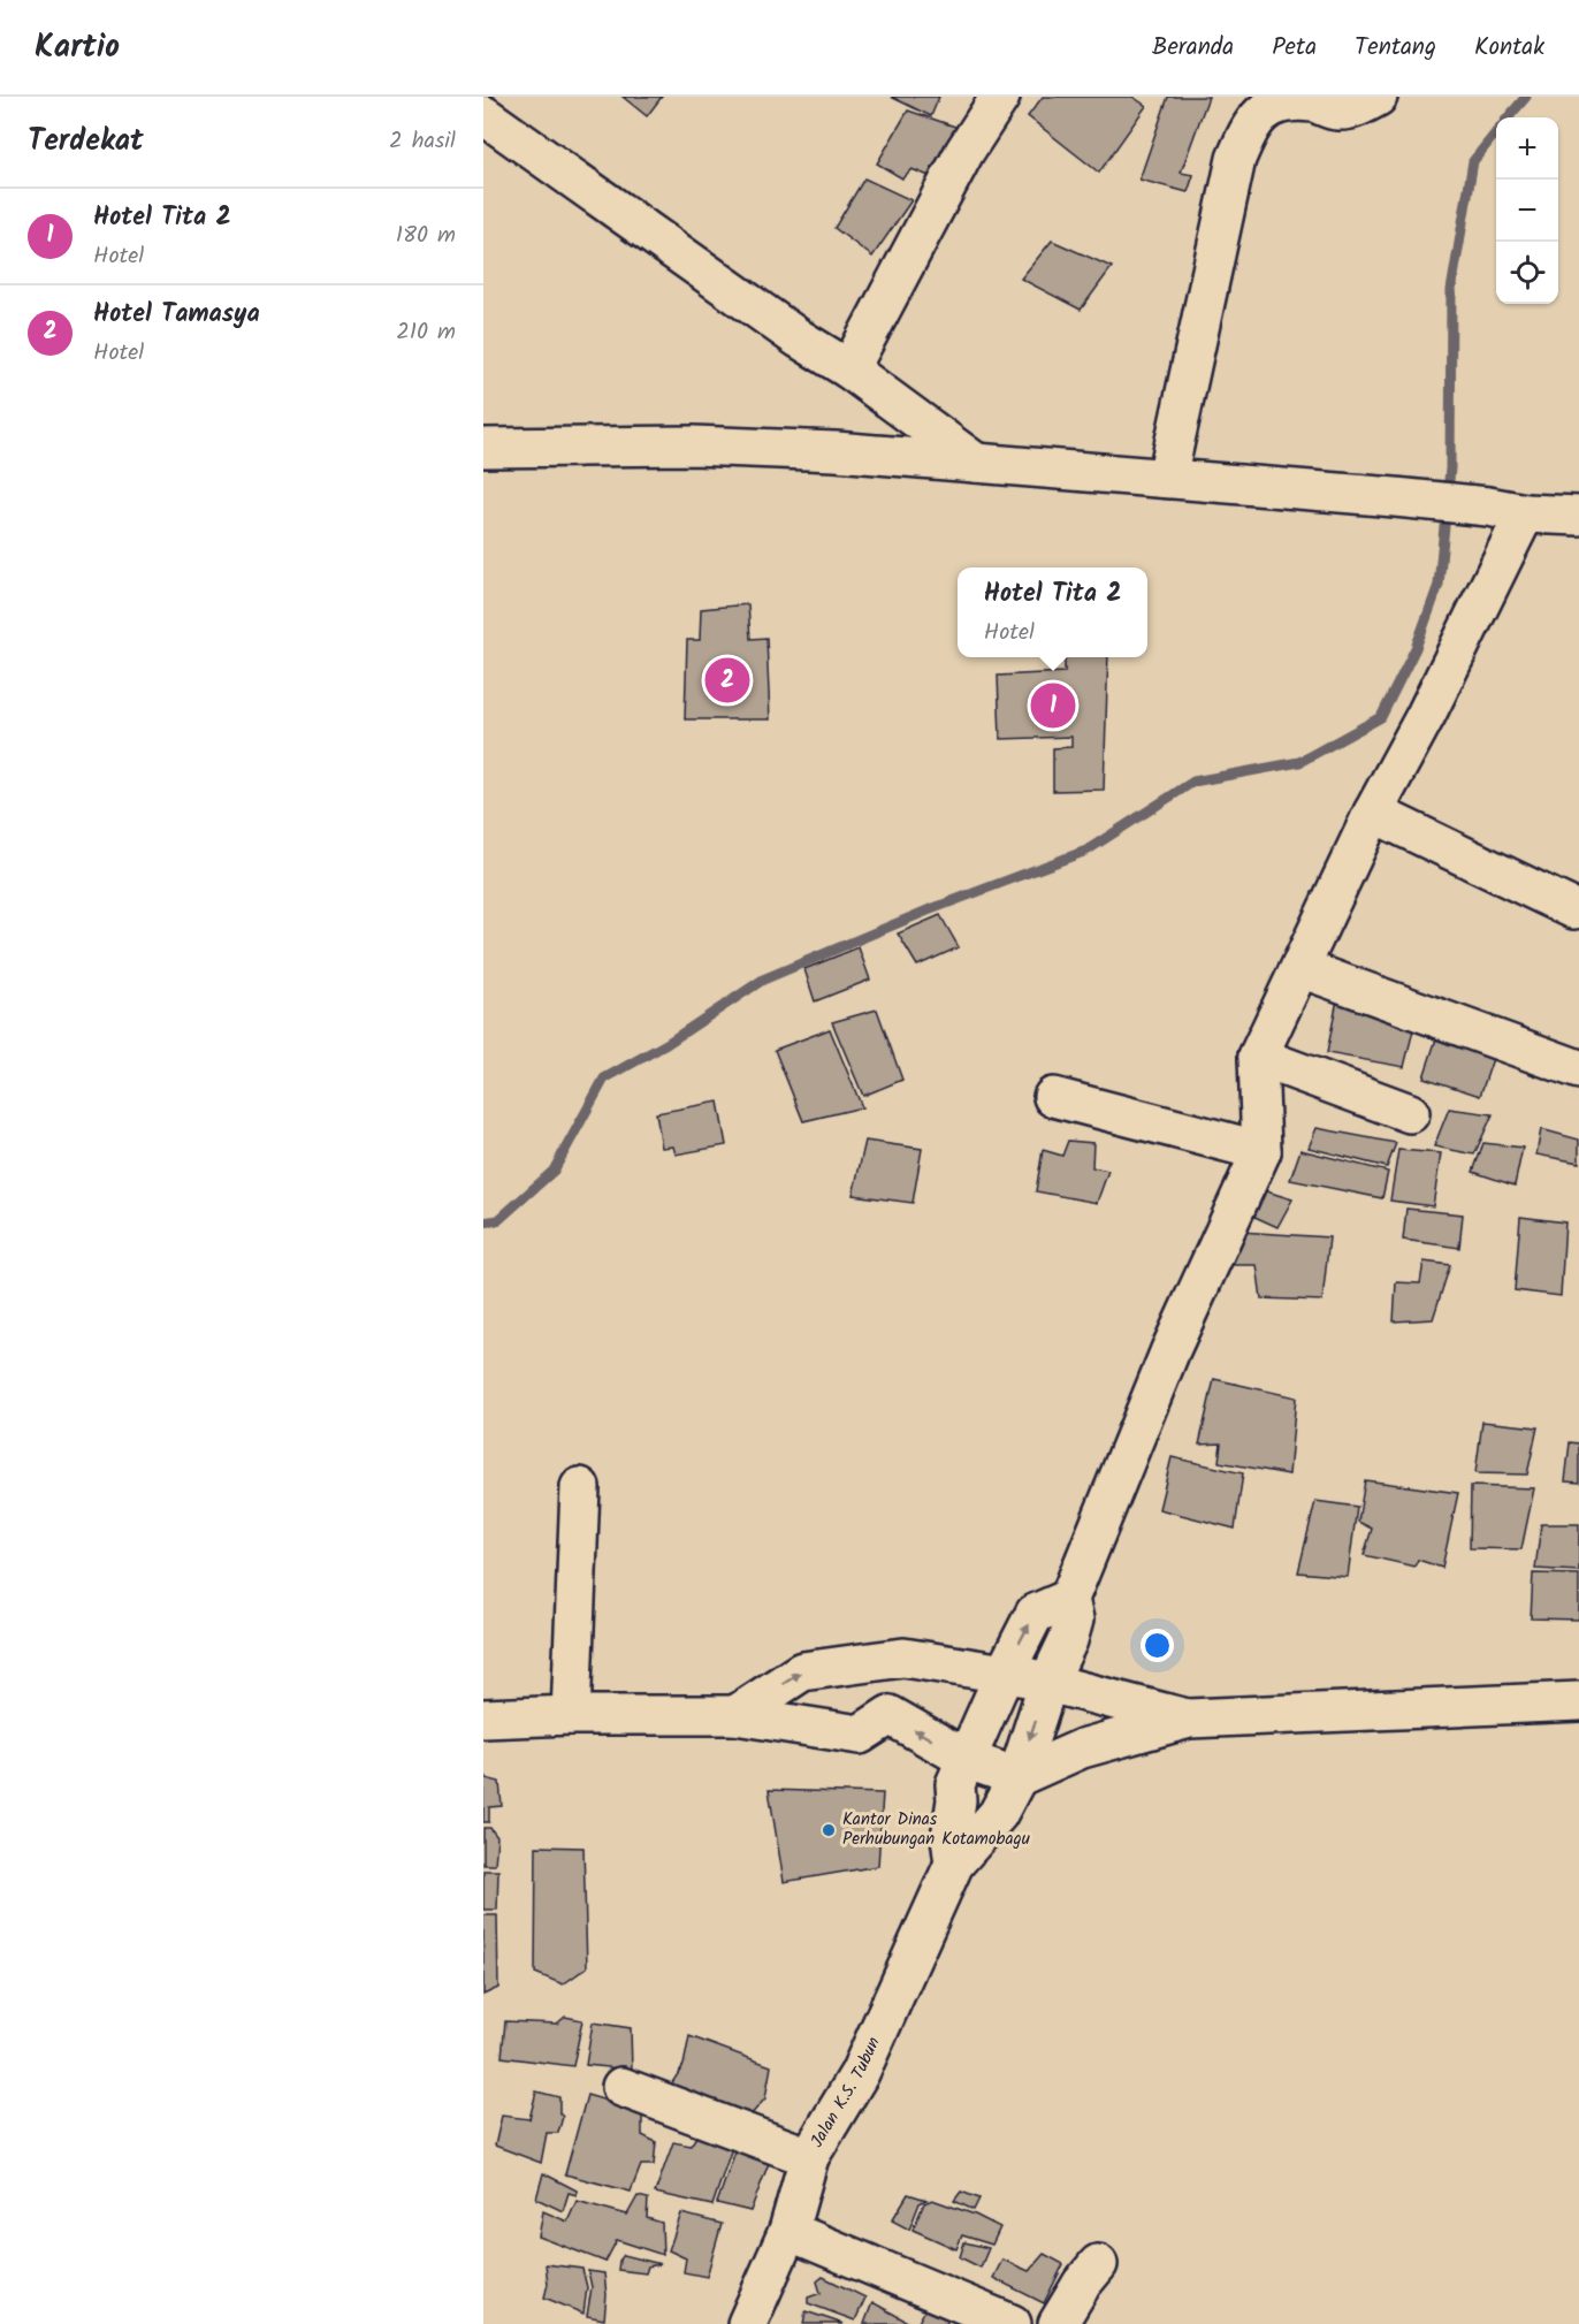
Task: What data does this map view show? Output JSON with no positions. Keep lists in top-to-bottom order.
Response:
{
  "streets": {
    "main road": ["Jalan K.S. Tubun"]
  },
  "places": ["Kantor Dinas Perhubungan Kotamobagu"],
  "page": {
    "header": "Kartio",
    "nav": [
      "Beranda",
      "Peta",
      "Tentang",
      "Kontak"
    ],
    "heading": ["Terdekat", "2 hasil"],
    "map_buttons": ["+", "−"],
    "list": [
      {
        "mark": "1",
        "name": "Hotel Tita 2",
        "note": "Hotel",
        "value": "180 m"
      },
      {
        "mark": "2",
        "name": "Hotel Tamasya",
        "note": "Hotel",
        "value": "210 m"
      }
    ],
    "popup": ["Hotel Tita 2", "Hotel"],
    "pins": ["2", "1"]
  }
}
